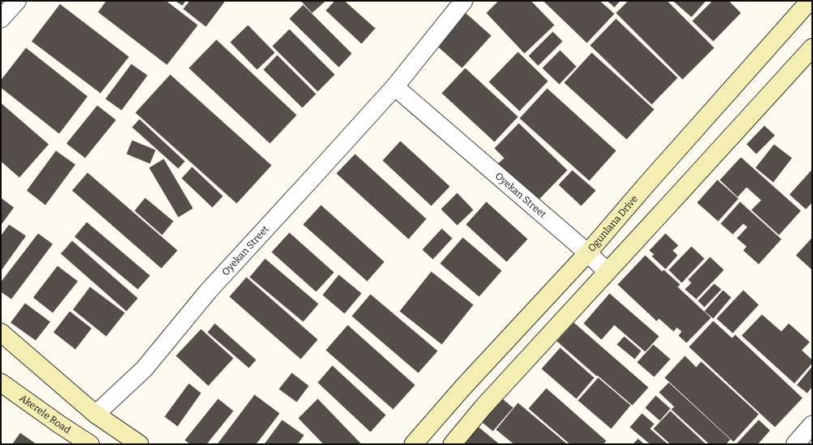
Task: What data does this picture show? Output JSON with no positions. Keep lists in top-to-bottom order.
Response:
{
  "streets": {
    "main road": ["Ogunlana Drive", "Akerele Road"],
    "street": ["Oyekan Street"]
  },
  "crossings": [
    ["Oyekan Street", "Ogunlana Drive"]
  ]
}
